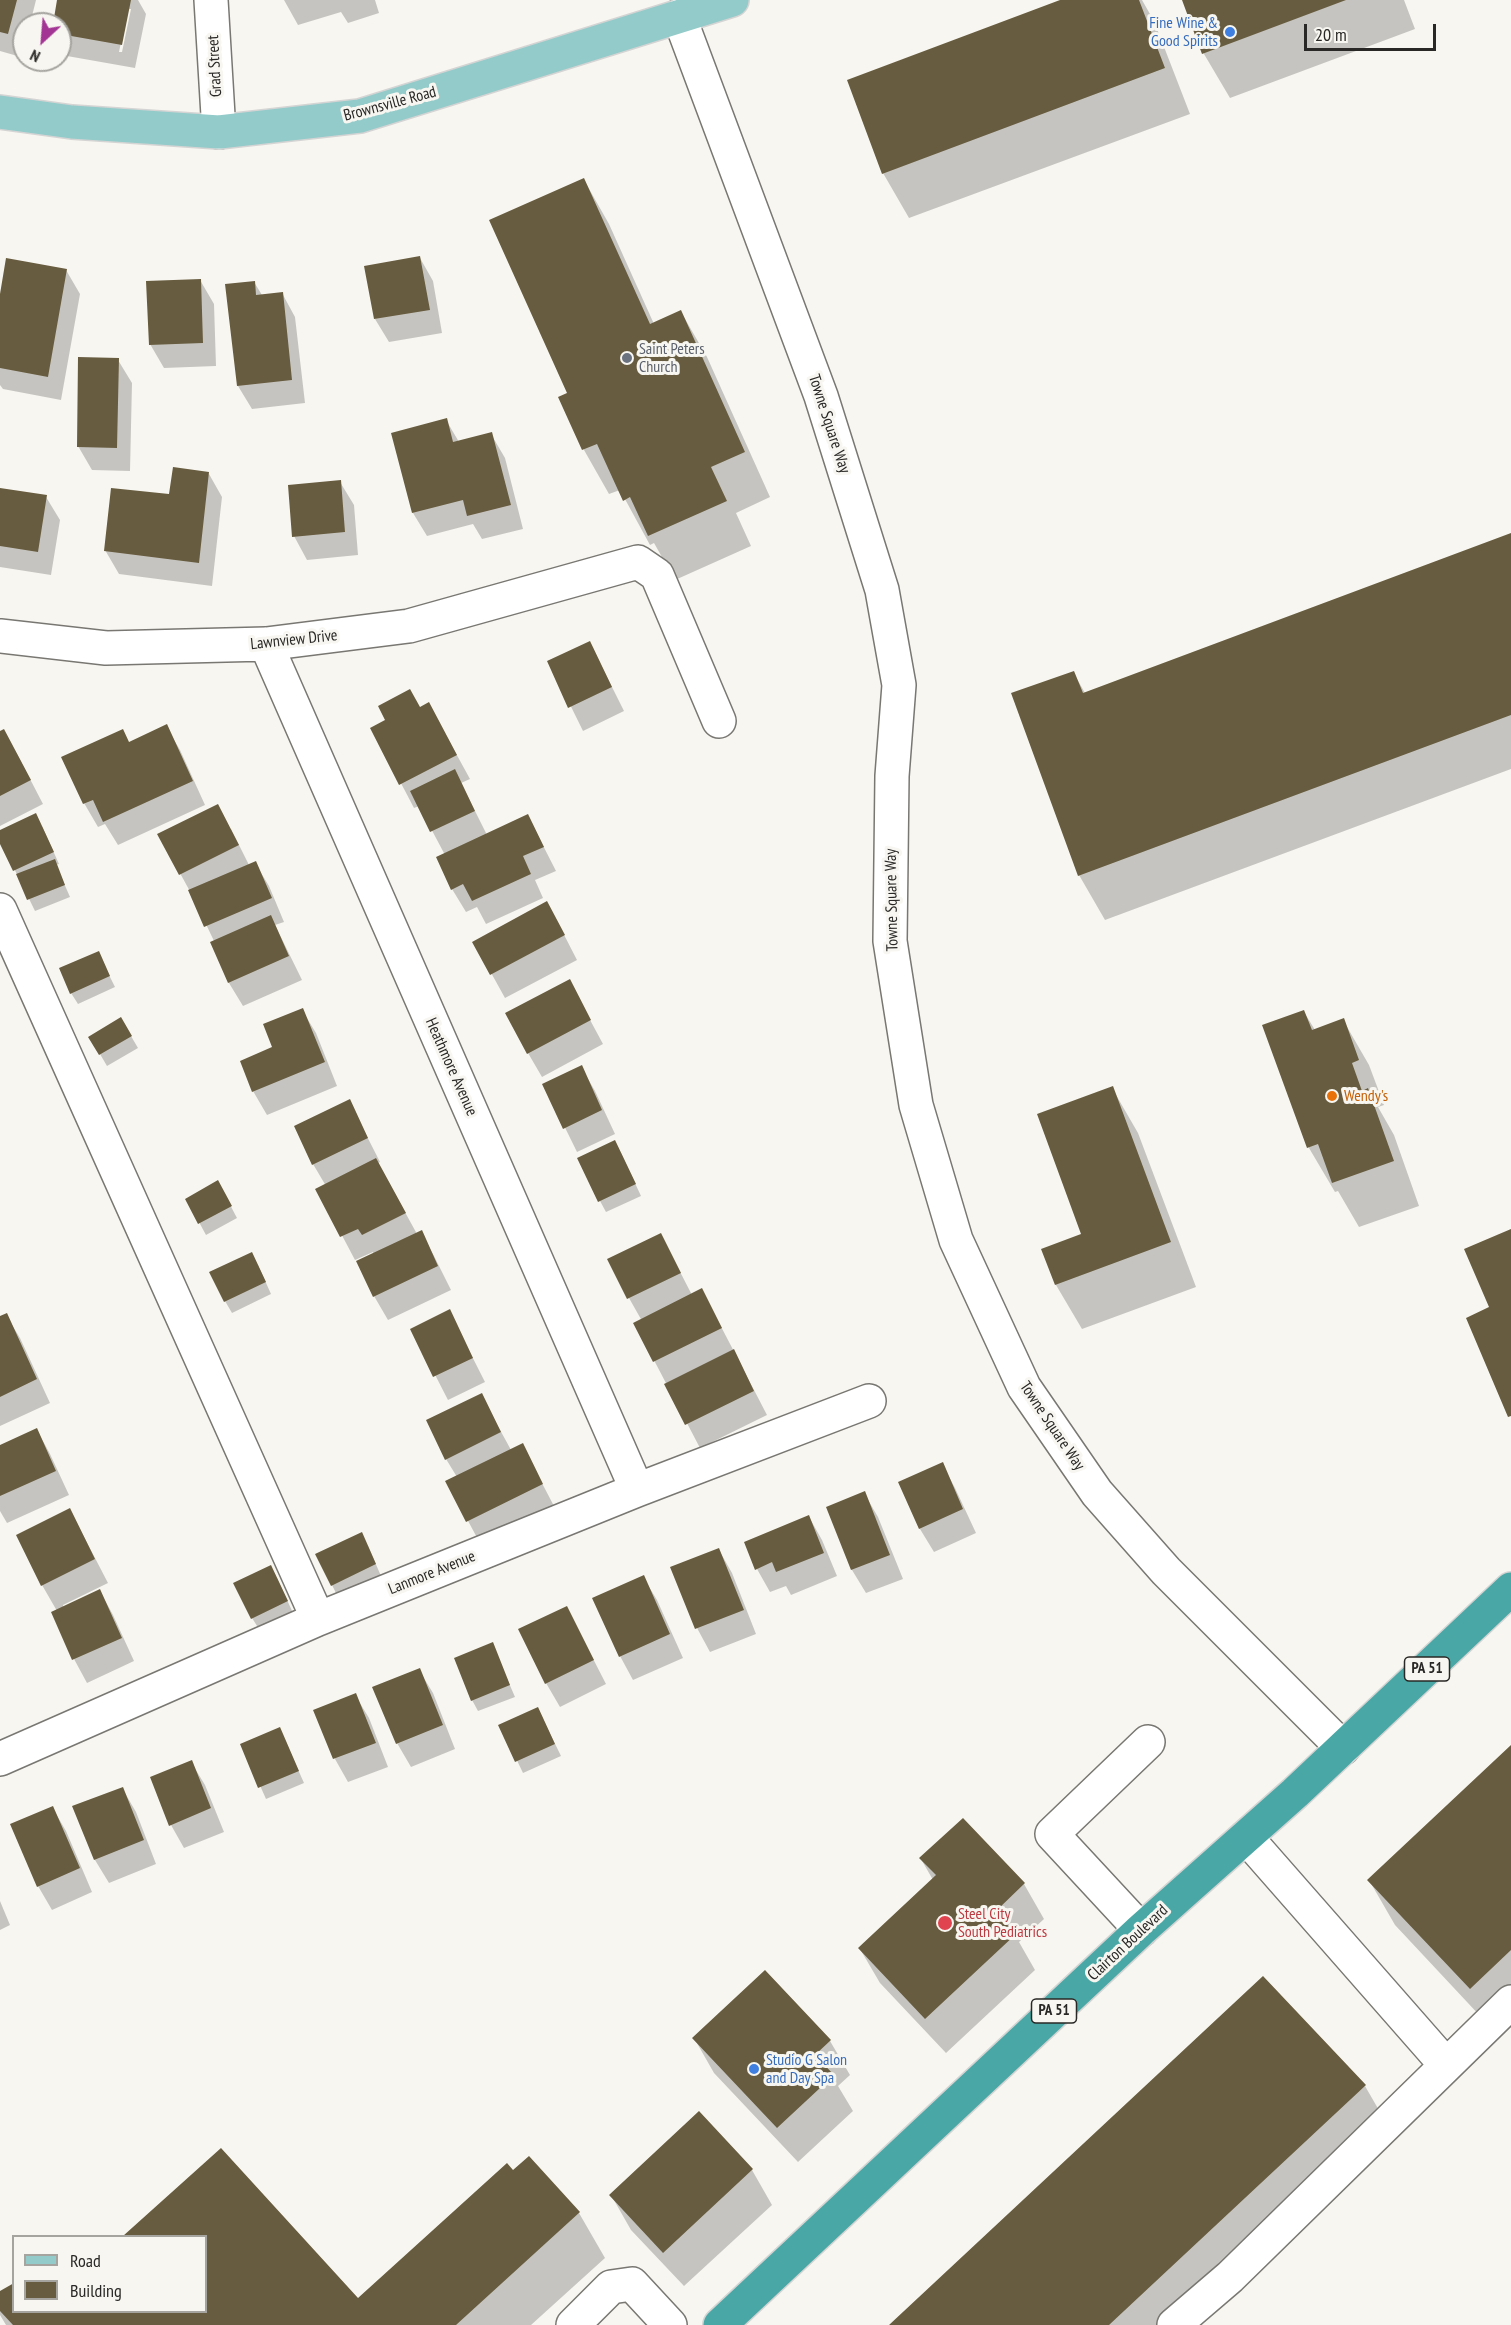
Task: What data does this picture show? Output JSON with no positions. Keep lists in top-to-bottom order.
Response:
{
  "streets": {
    "highway": ["PA 51", "Clairton Boulevard"],
    "main road": ["Brownsville Road"],
    "street": [
      "Grad Street",
      "Towne Square Way",
      "Lawnview Drive",
      "Heathmore Avenue",
      "Lanmore Avenue"
    ]
  },
  "crossings": [
    ["Grad Street", "Brownsville Road"],
    ["Brownsville Road", "Towne Square Way"],
    ["Towne Square Way", "Clairton Boulevard"],
    ["Lawnview Drive", "Heathmore Avenue"],
    ["Heathmore Avenue", "Lanmore Avenue"]
  ],
  "places": [
    "Fine Wine & Good Spirits",
    "Saint Peters Church",
    "Wendy's",
    "Steel City South Pediatrics",
    "Studio G Salon and Day Spa"
  ],
  "legend": ["Road", "Building"],
  "scale_bar": "20 m",
  "north": "bottom left"
}
